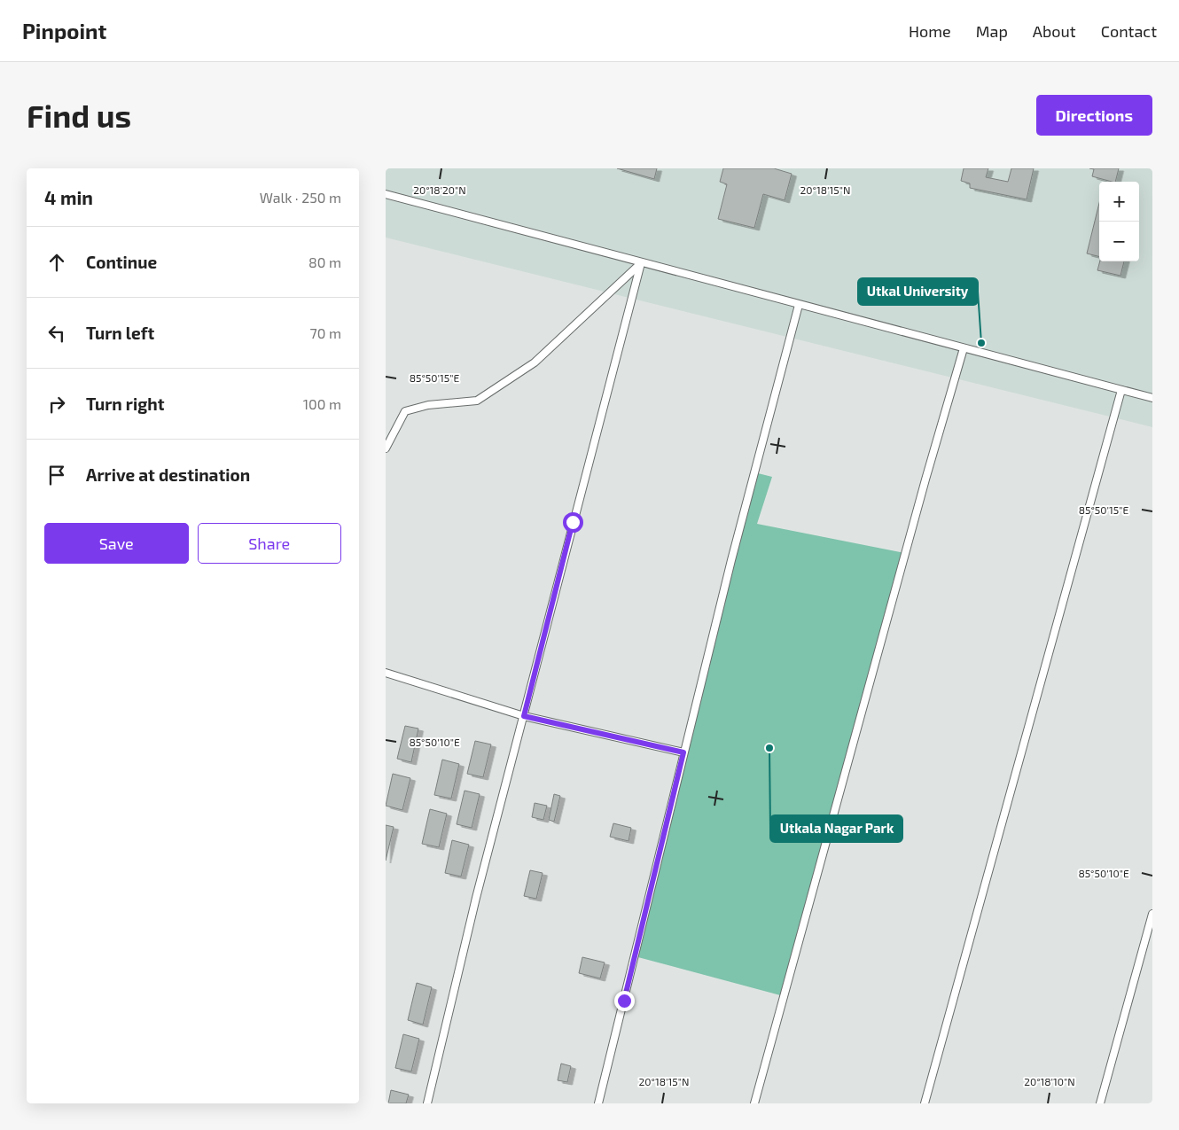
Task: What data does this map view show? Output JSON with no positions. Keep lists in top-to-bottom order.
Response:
{
  "places": ["Utkal University", "Utkala Nagar Park"],
  "page": {
    "header": "Pinpoint",
    "nav": [
      "Home",
      "Map",
      "About",
      "Contact"
    ],
    "buttons": [
      "Directions",
      ["Save", "Share"]
    ],
    "title": "Find us",
    "heading": ["4 min", "Walk · 250 m"],
    "map_buttons": ["+", "−"],
    "list": [
      ["Continue", "80 m"],
      ["Turn left", "70 m"],
      ["Turn right", "100 m"],
      "Arrive at destination"
    ]
  },
  "coordinates": [
    "20°18'20\"N",
    "20°18'15\"N",
    "85°50'15\"E",
    "85°50'10\"E",
    "20°18'10\"N"
  ]
}
